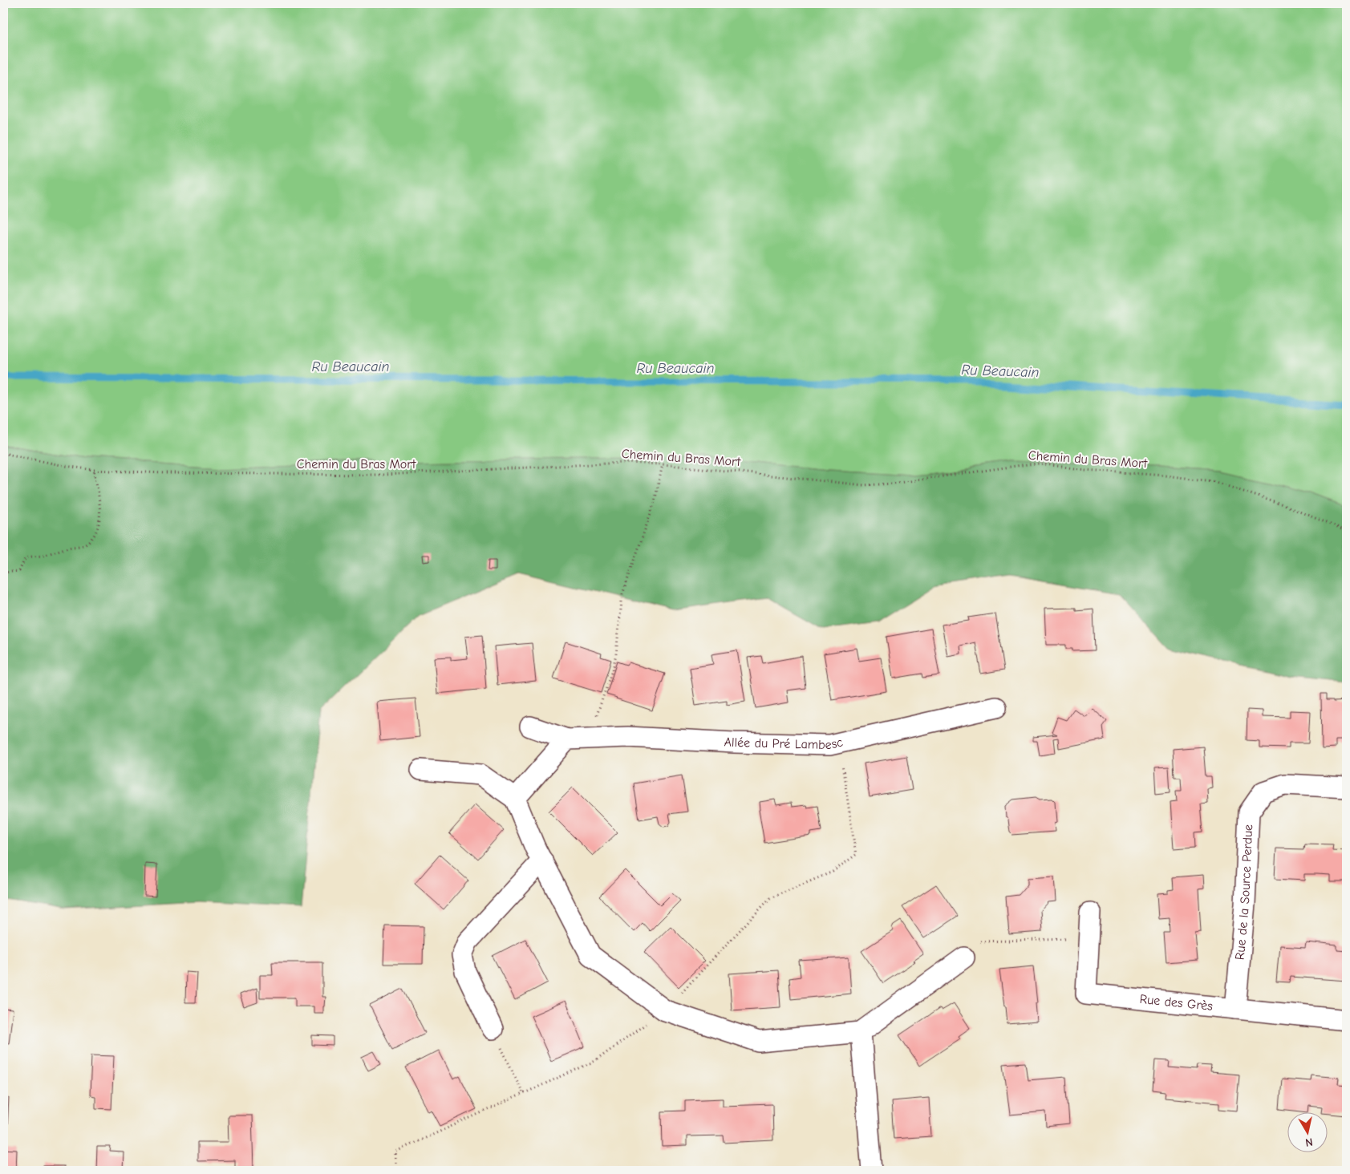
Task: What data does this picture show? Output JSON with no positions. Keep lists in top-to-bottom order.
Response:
{
  "streets": {
    "street": ["Allée du Pré Lambesc", "Rue de la Source Perdue", "Rue des Grès"],
    "path": ["Chemin du Bras Mort"]
  },
  "crossings": [
    ["Rue de la Source Perdue", "Rue des Grès"]
  ],
  "water": ["Ru Beaucain"],
  "north": "bottom"
}
